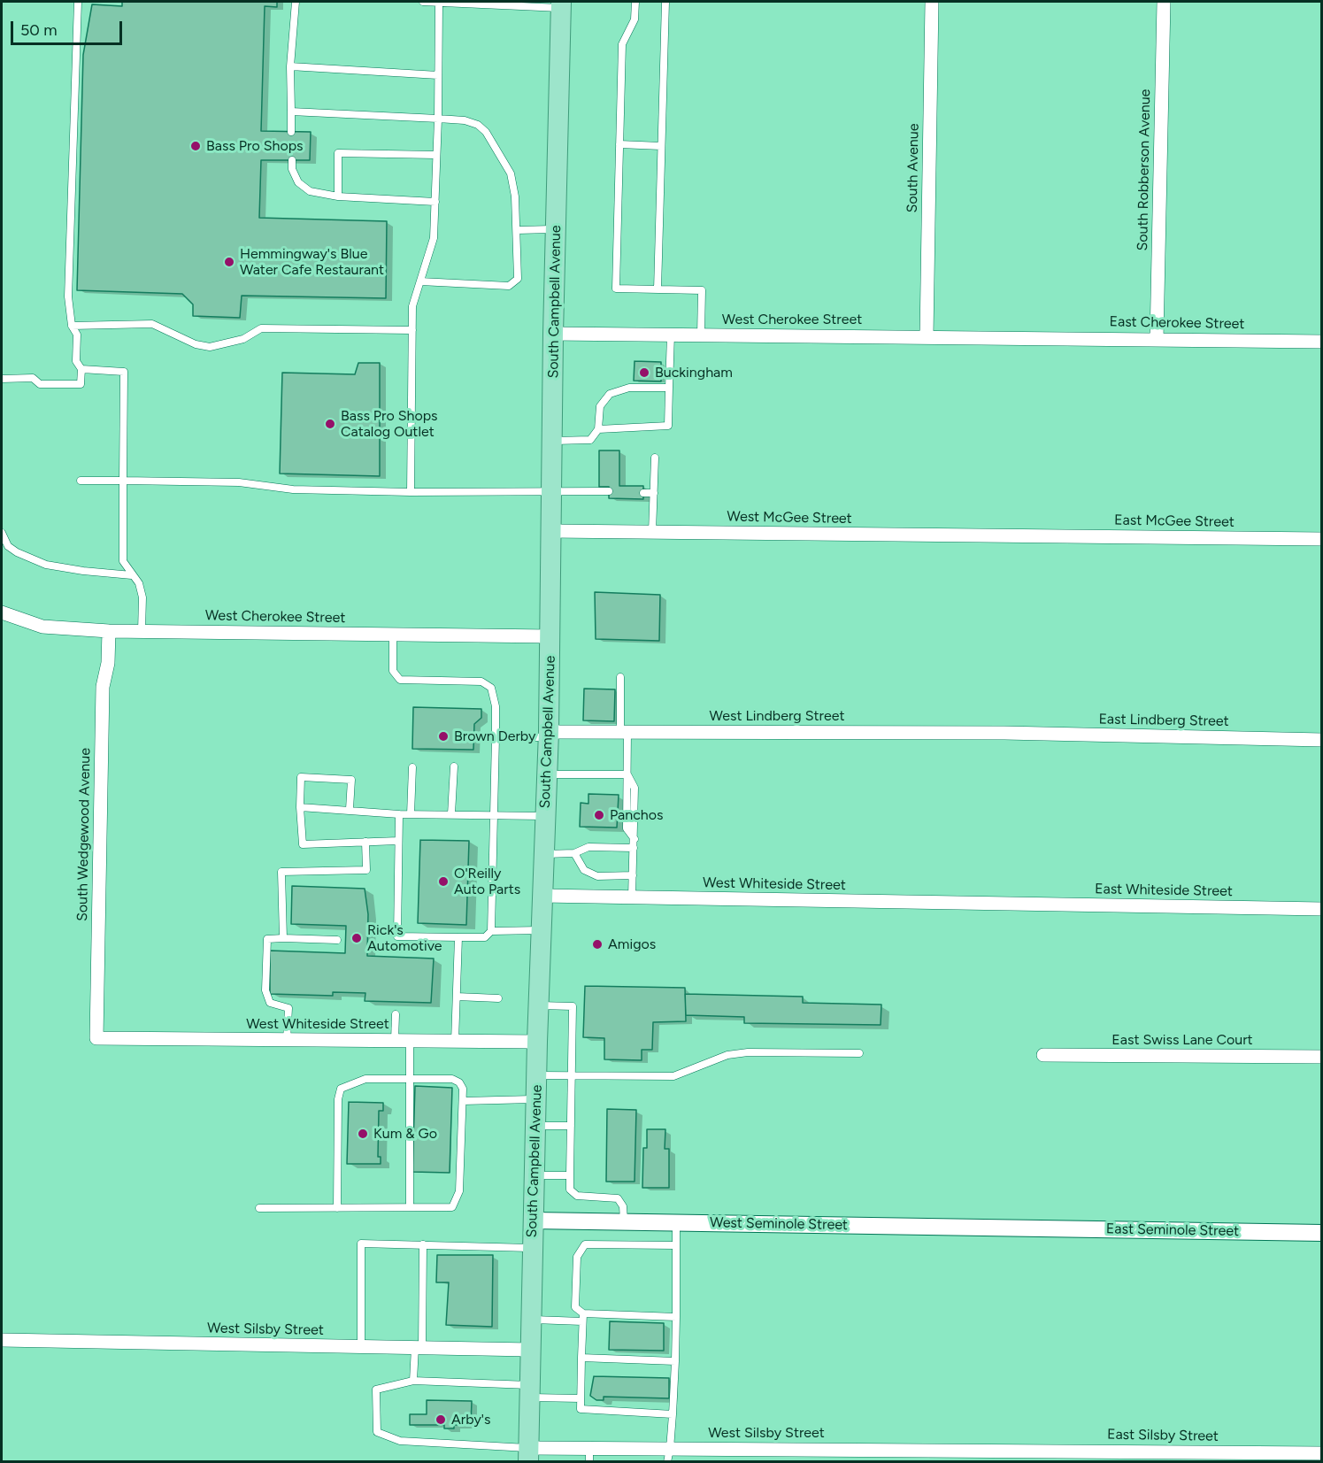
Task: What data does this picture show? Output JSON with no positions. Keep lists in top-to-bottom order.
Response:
{
  "streets": {
    "main road": ["South Campbell Avenue"],
    "street": [
      "South Avenue",
      "South Robberson Avenue",
      "West Cherokee Street",
      "East Cherokee Street",
      "West McGee Street",
      "East McGee Street",
      "West Lindberg Street",
      "East Lindberg Street",
      "South Wedgewood Avenue",
      "West Whiteside Street",
      "East Whiteside Street",
      "East Swiss Lane Court",
      "West Seminole Street",
      "East Seminole Street",
      "West Silsby Street",
      "East Silsby Street"
    ]
  },
  "crossings": [
    ["South Avenue", "West Cherokee Street"],
    ["South Robberson Avenue", "East Cherokee Street"],
    ["South Campbell Avenue", "West Cherokee Street"],
    ["South Campbell Avenue", "West McGee Street"],
    ["South Campbell Avenue", "West Lindberg Street"],
    ["South Campbell Avenue", "West Whiteside Street"],
    ["South Campbell Avenue", "West Seminole Street"],
    ["South Campbell Avenue", "West Silsby Street"],
    ["West Cherokee Street", "East Cherokee Street"],
    ["West Cherokee Street", "South Wedgewood Avenue"],
    ["West McGee Street", "East McGee Street"],
    ["West Lindberg Street", "East Lindberg Street"],
    ["South Wedgewood Avenue", "West Whiteside Street"],
    ["West Whiteside Street", "East Whiteside Street"],
    ["West Seminole Street", "East Seminole Street"],
    ["West Silsby Street", "East Silsby Street"]
  ],
  "places": [
    "Bass Pro Shops",
    "Hemmingway's Blue Water Cafe Restaurant",
    "Buckingham",
    "Bass Pro Shops Catalog Outlet",
    "Brown Derby",
    "Panchos",
    "O'Reilly Auto Parts",
    "Rick's Automotive",
    "Amigos",
    "Kum & Go",
    "Arby's"
  ],
  "scale_bar": "50 m"
}
